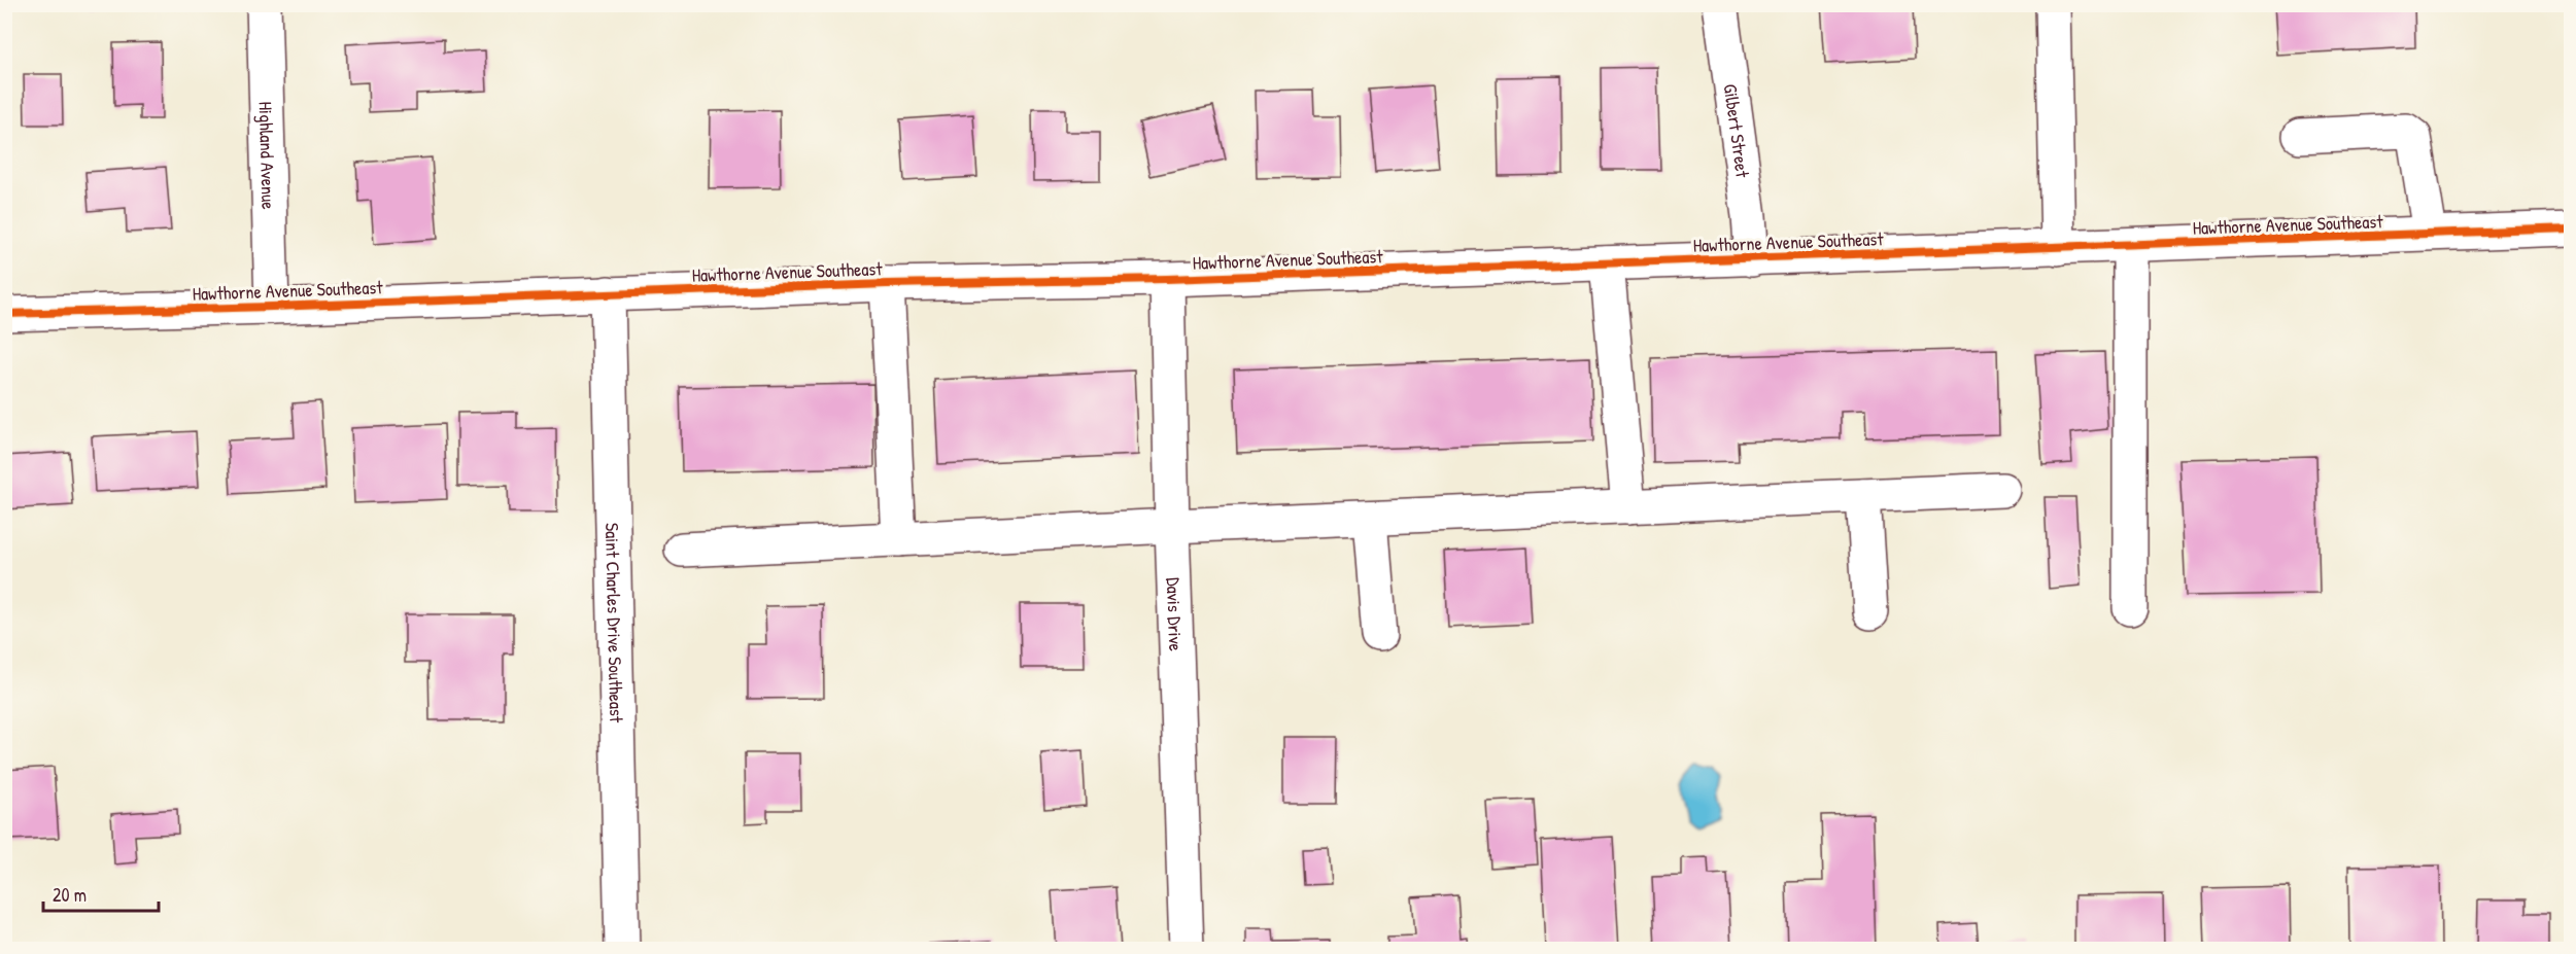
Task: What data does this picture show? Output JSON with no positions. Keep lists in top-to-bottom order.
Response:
{
  "streets": {
    "street": [
      "Gilbert Street",
      "Highland Avenue",
      "Hawthorne Avenue Southeast",
      "Davis Drive",
      "Saint Charles Drive Southeast"
    ]
  },
  "crossings": [
    ["Gilbert Street", "Hawthorne Avenue Southeast"],
    ["Highland Avenue", "Hawthorne Avenue Southeast"],
    ["Hawthorne Avenue Southeast", "Davis Drive"],
    ["Hawthorne Avenue Southeast", "Saint Charles Drive Southeast"]
  ],
  "scale_bar": "20 m"
}
